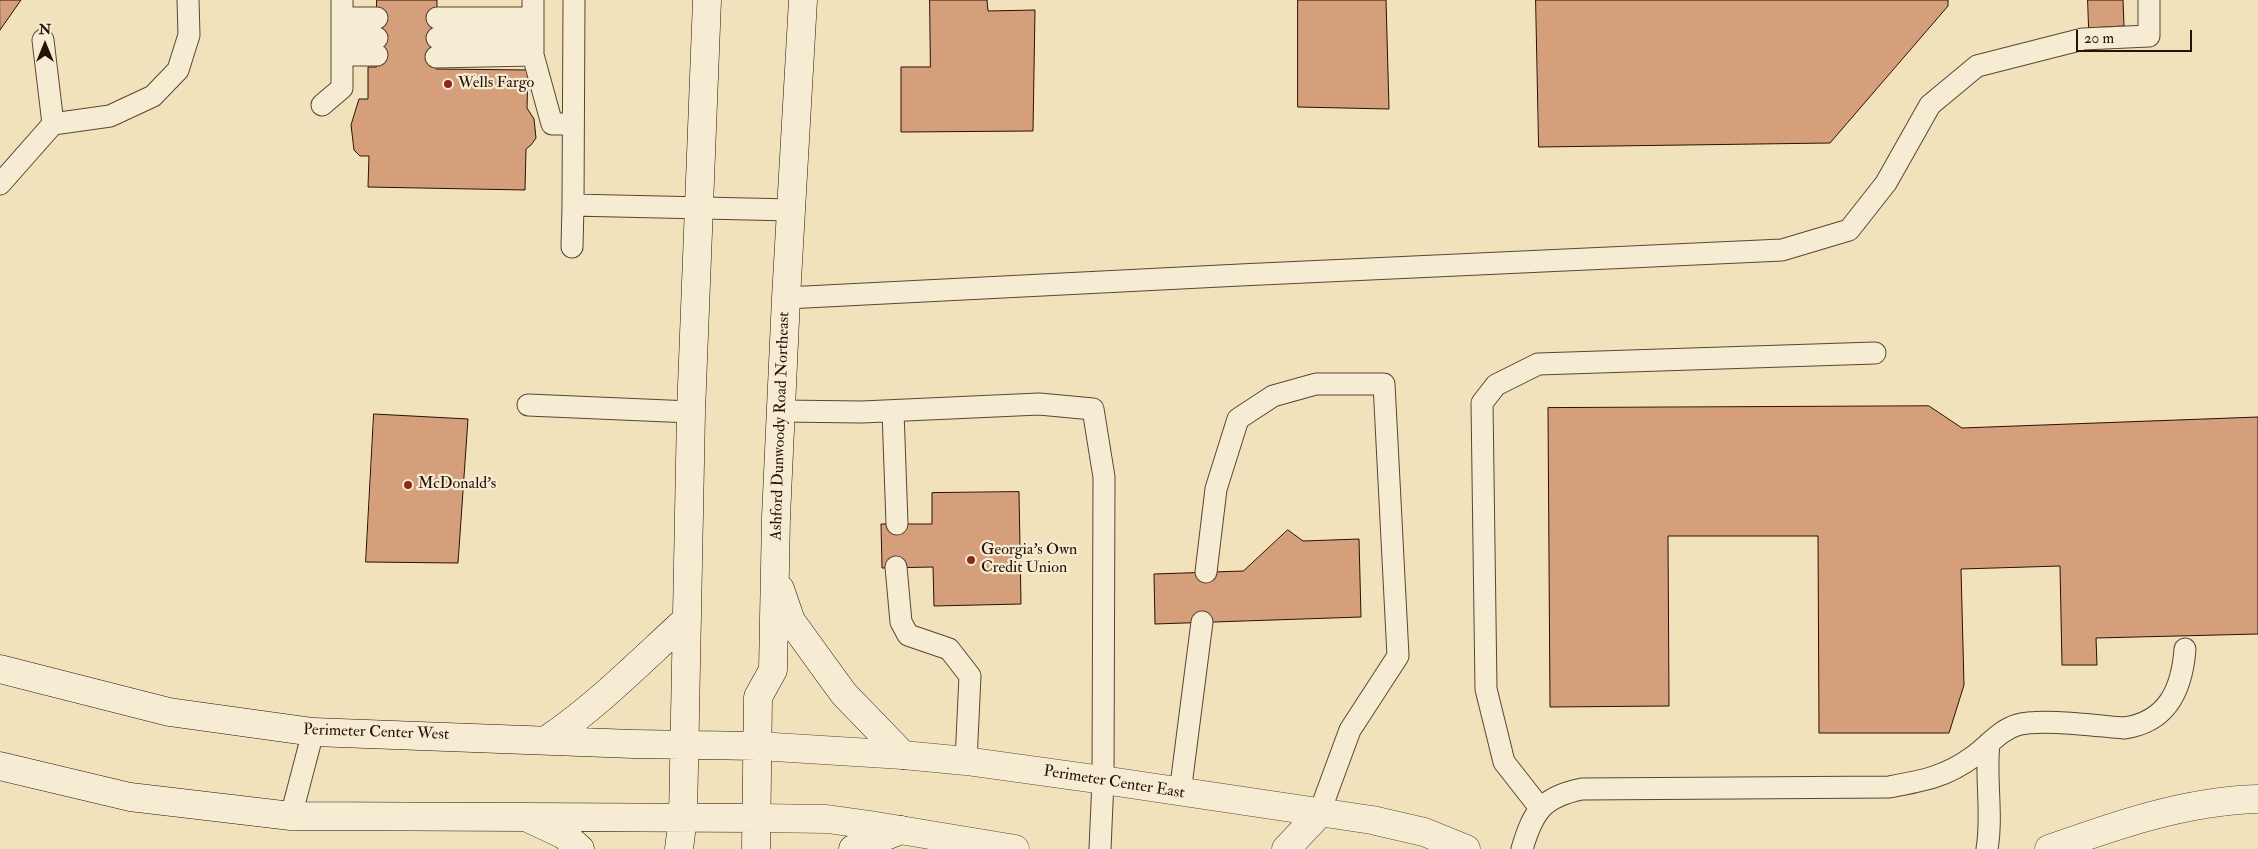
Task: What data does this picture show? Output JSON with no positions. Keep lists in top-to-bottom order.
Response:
{
  "streets": {
    "main road": ["Ashford Dunwoody Road Northeast", "Perimeter Center West", "Perimeter Center East"]
  },
  "crossings": [
    ["Ashford Dunwoody Road Northeast", "Perimeter Center West"],
    ["Ashford Dunwoody Road Northeast", "Perimeter Center East"],
    ["Perimeter Center West", "Perimeter Center East"]
  ],
  "places": ["Wells Fargo", "McDonald's", "Georgia's Own Credit Union"],
  "scale_bar": "20 m",
  "north": "top"
}
